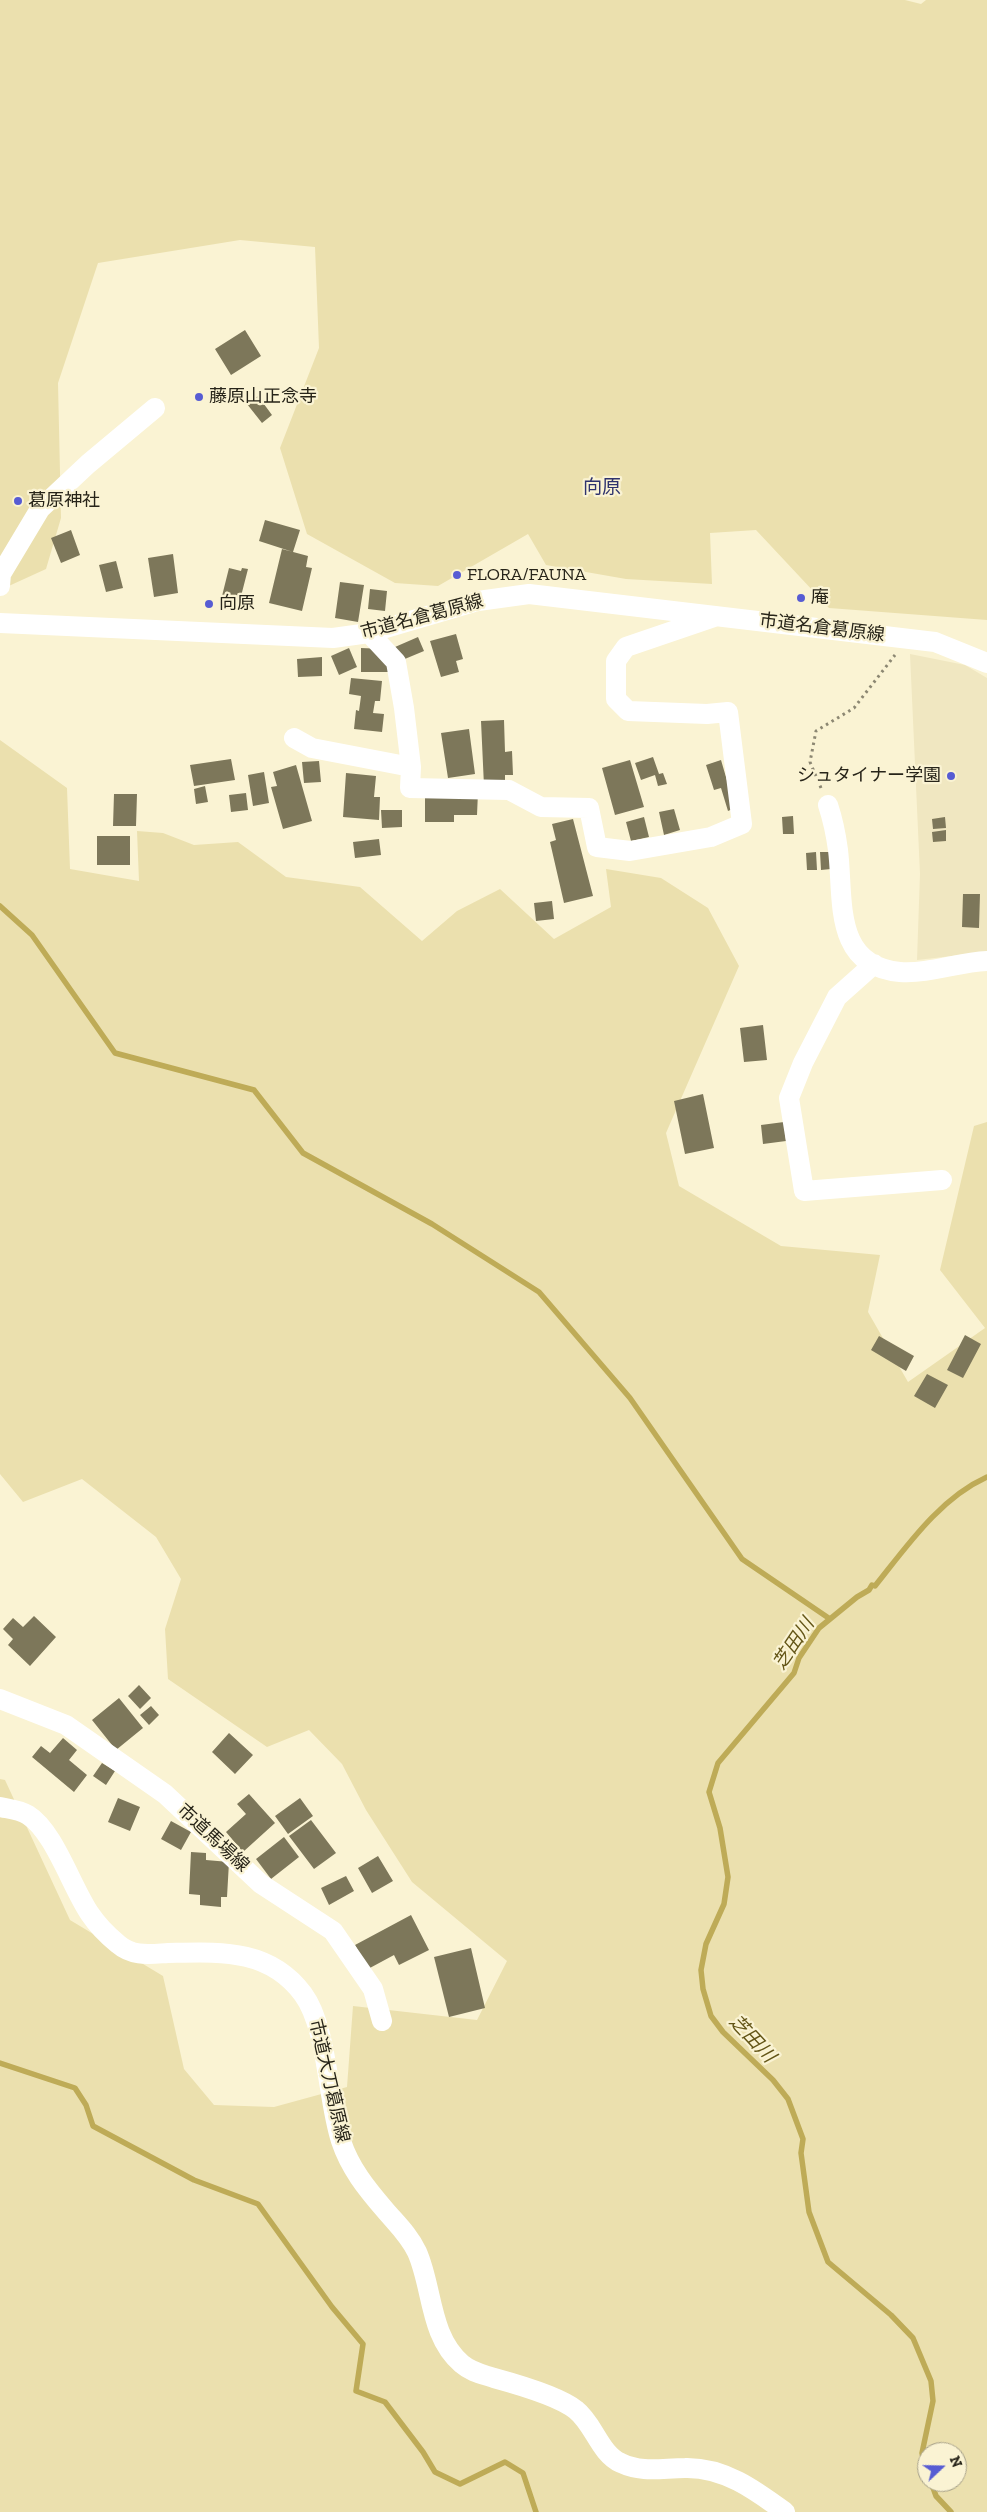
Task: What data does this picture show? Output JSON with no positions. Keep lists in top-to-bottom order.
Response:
{
  "streets": {
    "street": ["市道名倉葛原線", "市道馬場線", "市道大刀葛原線"]
  },
  "districts": ["向原"],
  "water": ["芝田川"],
  "places": [
    "藤原山正念寺",
    "葛原神社",
    "FLORA/FAUNA",
    "庵",
    "向原",
    "シュタイナー学園"
  ],
  "north": "right"
}
